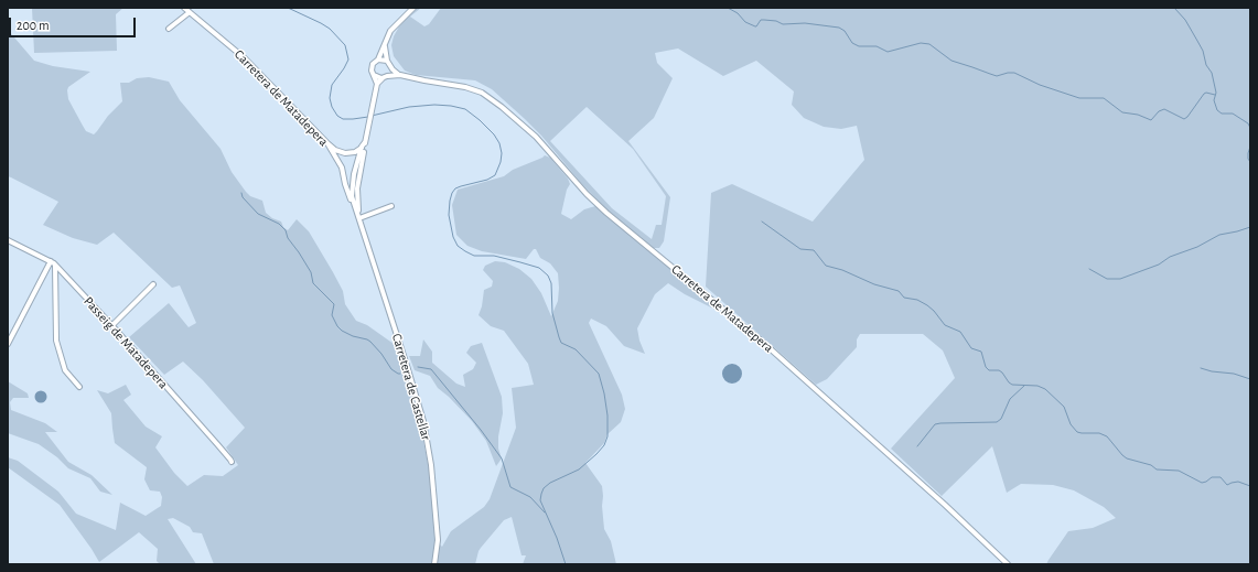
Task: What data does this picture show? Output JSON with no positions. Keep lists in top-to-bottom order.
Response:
{
  "streets": {
    "street": ["Carretera de Matadepera", "Passeig de Matadepera", "Carretera de Castellar"]
  },
  "crossings": [
    ["Carretera de Matadepera", "Carretera de Castellar"]
  ],
  "scale_bar": "200 m"
}
